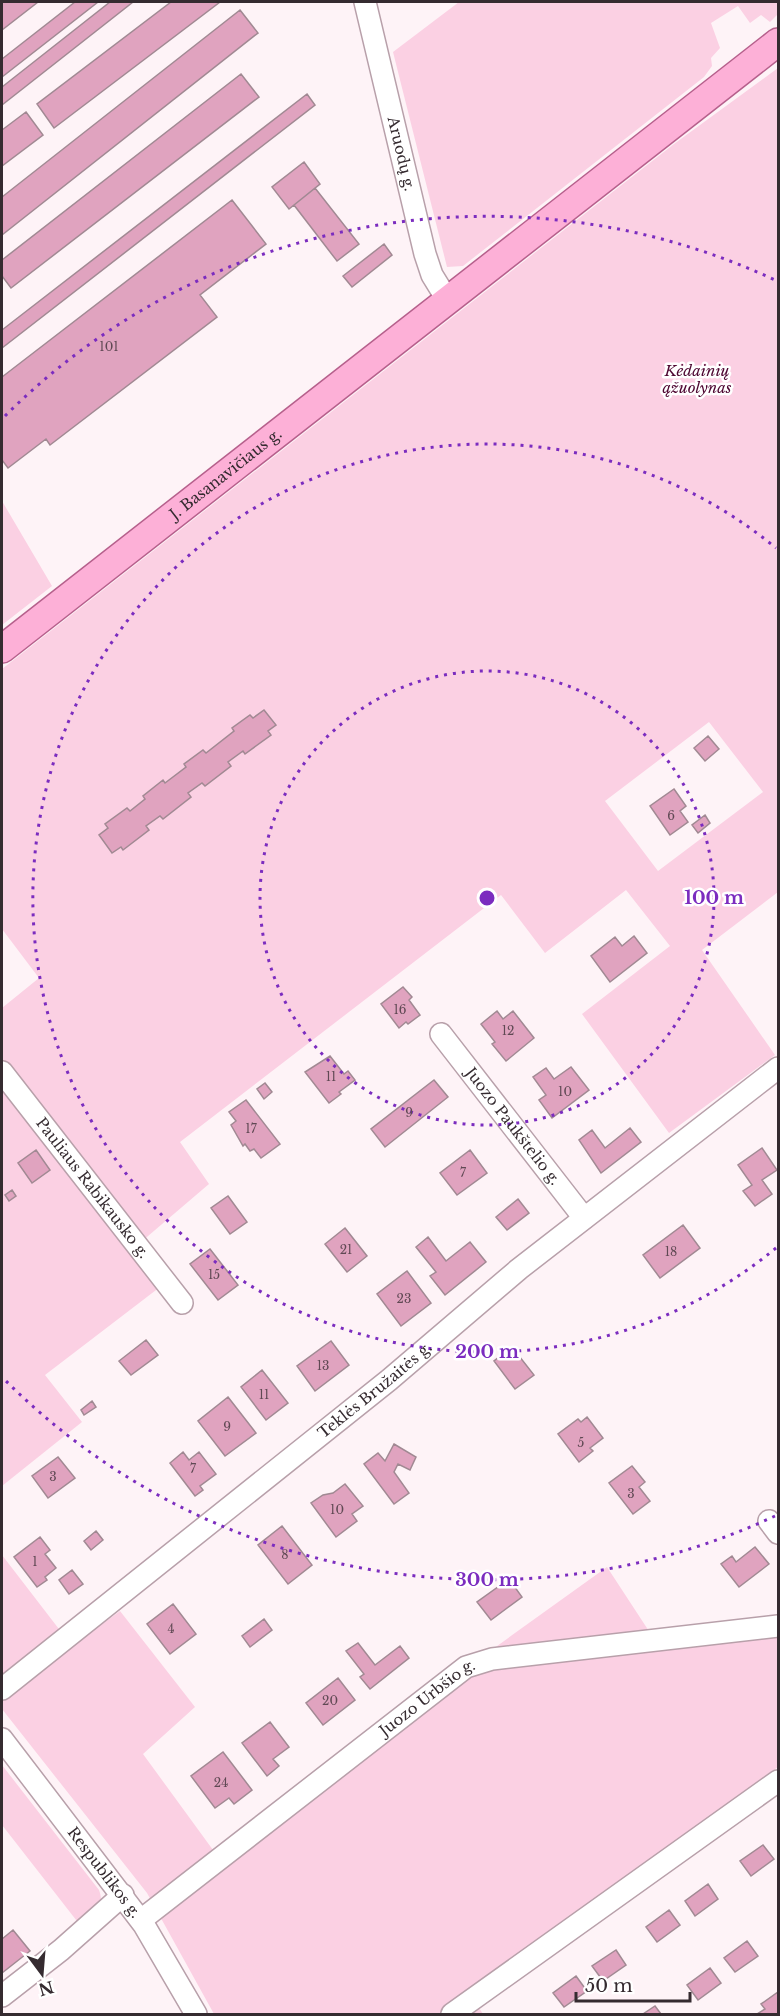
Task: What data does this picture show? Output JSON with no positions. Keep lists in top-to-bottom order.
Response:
{
  "streets": {
    "main road": ["J. Basanavičiaus g."],
    "street": [
      "Aruodų g.",
      "Juozo Paukštelio g.",
      "Pauliaus Rabikausko g.",
      "Teklės Bružaitės g.",
      "Juozo Urbšio g.",
      "Respublikos g."
    ]
  },
  "crossings": [
    ["Aruodų g.", "J. Basanavičiaus g."],
    ["Juozo Paukštelio g.", "Teklės Bružaitės g."],
    ["Juozo Urbšio g.", "Respublikos g."]
  ],
  "parks": ["Kėdainių ąžuolynas"],
  "house_numbers": [
    "101",
    "6",
    "16",
    "12",
    "11",
    "10",
    "9",
    "17",
    "7",
    "21",
    "18",
    "15",
    "23",
    "13",
    "11",
    "9",
    "5",
    "7",
    "3",
    "3",
    "10",
    "8",
    "1",
    "4",
    "20",
    "24"
  ],
  "scale_bar": "50 m",
  "north": "bottom",
  "rings": ["100 m", "200 m", "300 m"]
}
